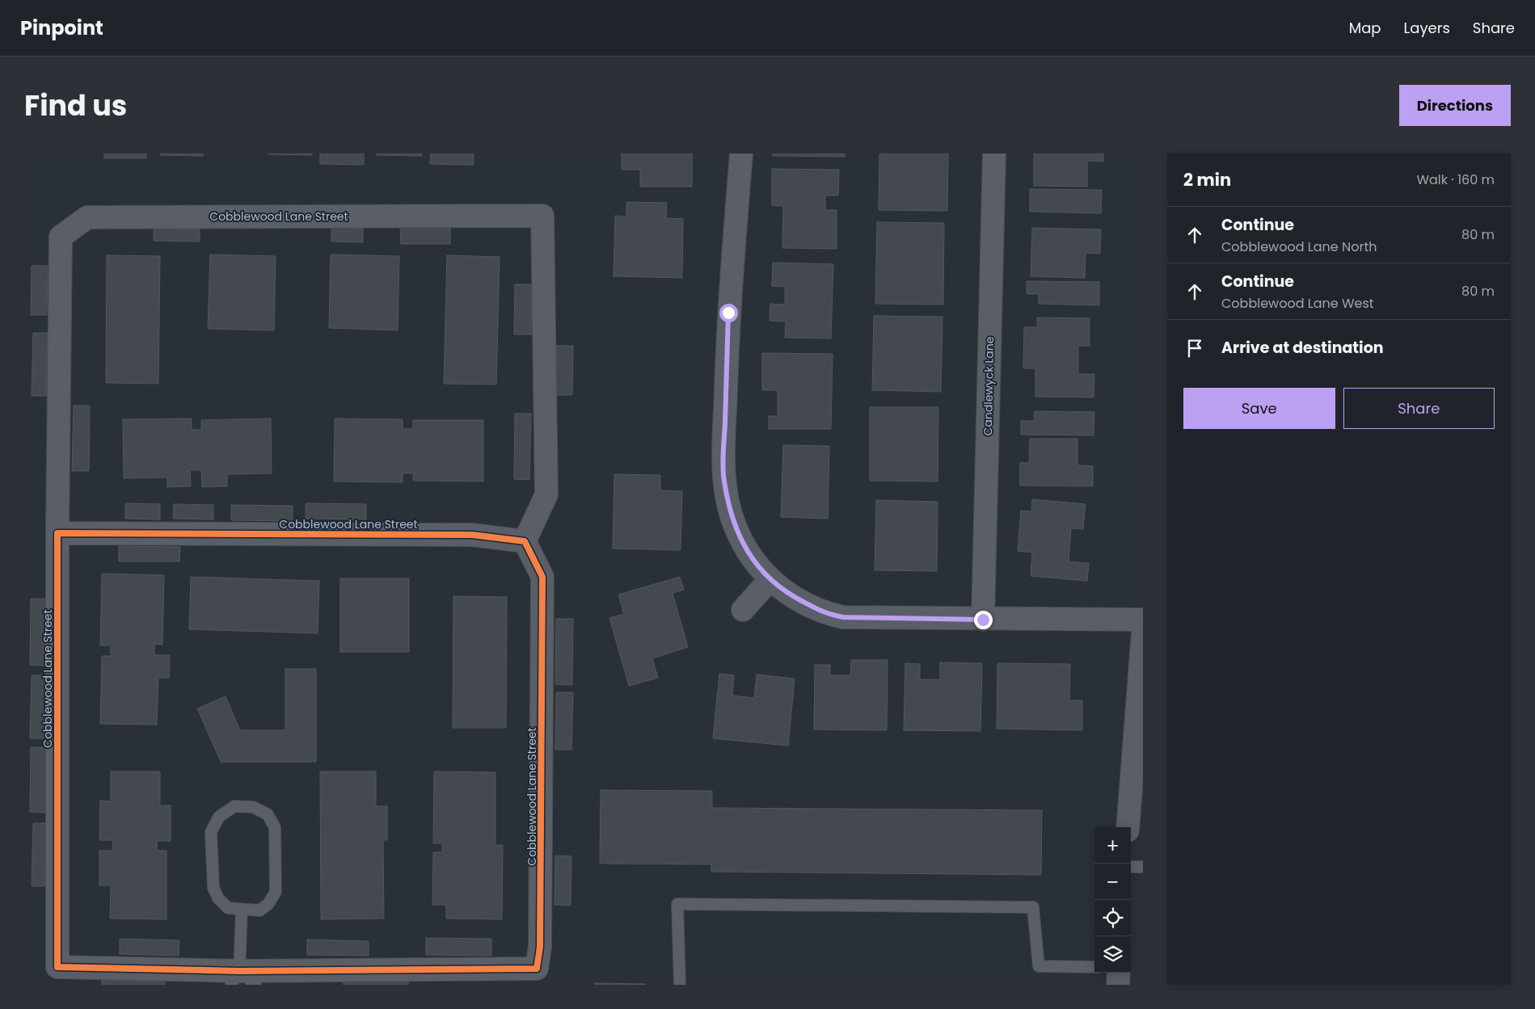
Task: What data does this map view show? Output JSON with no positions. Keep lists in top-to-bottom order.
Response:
{
  "streets": {
    "street": ["Cobblewood Lane Street", "Candlewyck Lane"]
  },
  "page": {
    "header": "Pinpoint",
    "nav": ["Map", "Layers", "Share"],
    "title": "Find us",
    "buttons": [
      "Directions",
      ["Save", "Share"]
    ],
    "heading": ["2 min", "Walk · 160 m"],
    "list": [
      ["Continue", "Cobblewood Lane North", "80 m"],
      ["Continue", "Cobblewood Lane West", "80 m"],
      "Arrive at destination"
    ],
    "map_buttons": ["+", "−"]
  }
}
